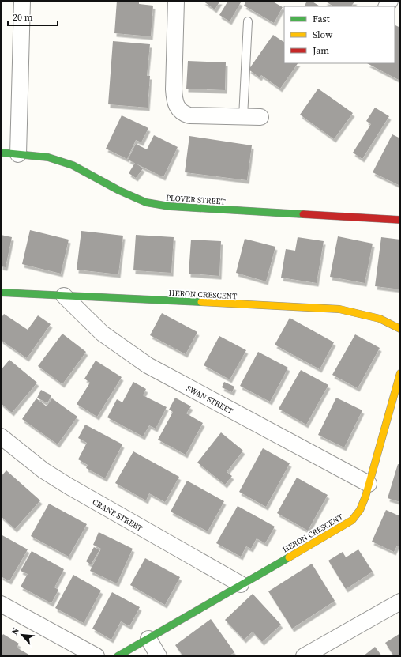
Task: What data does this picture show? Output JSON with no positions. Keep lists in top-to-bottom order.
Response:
{
  "streets": {
    "street": [
      "PLOVER STREET",
      "HERON CRESCENT",
      "SWAN STREET",
      "CRANE STREET"
    ]
  },
  "crossings": [
    ["HERON CRESCENT", "SWAN STREET"],
    ["HERON CRESCENT", "CRANE STREET"]
  ],
  "legend": ["Fast", "Slow", "Jam"],
  "scale_bar": "20 m",
  "north": "top left"
}
